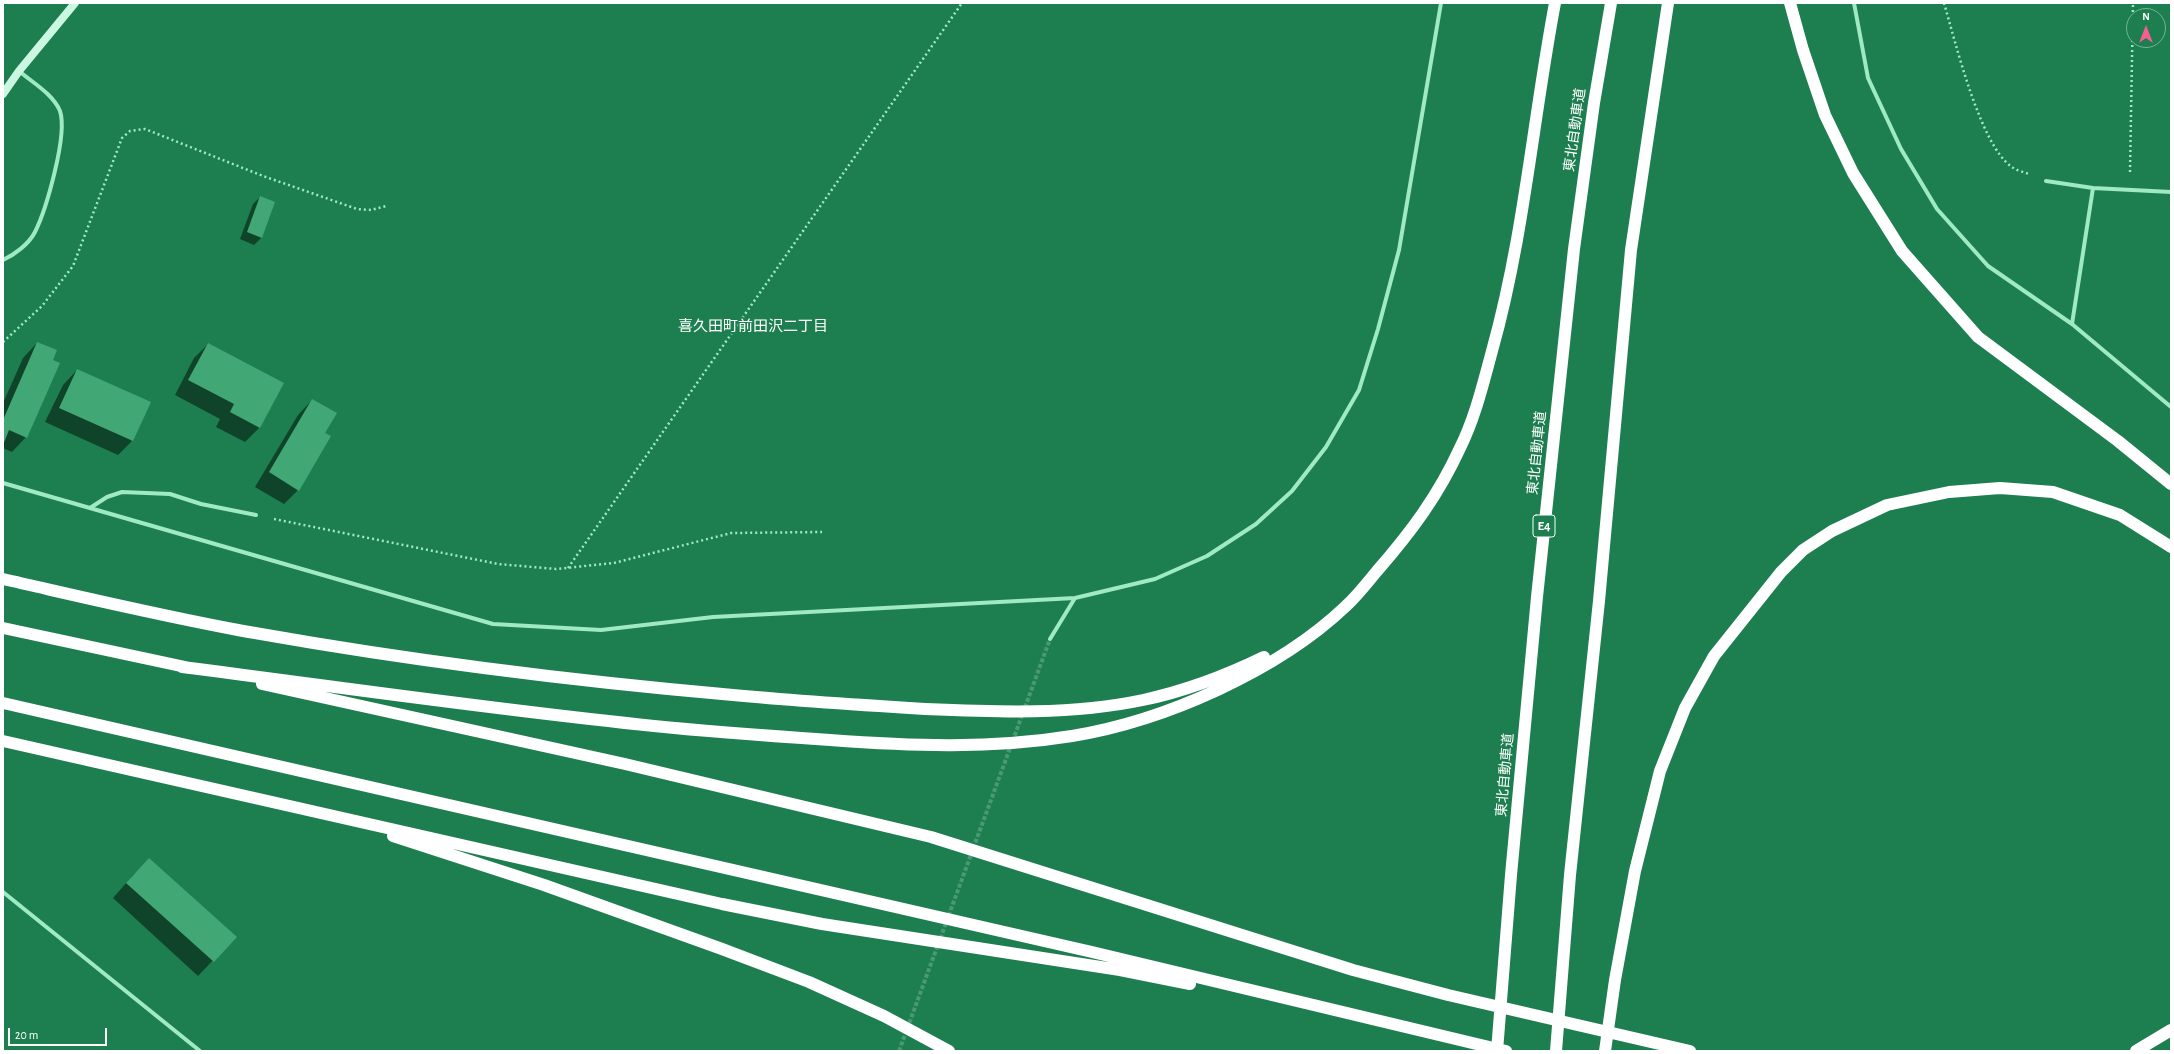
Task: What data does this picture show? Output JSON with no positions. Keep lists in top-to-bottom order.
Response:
{
  "streets": {
    "highway": ["東北自動車道", "E4"]
  },
  "districts": ["喜久田町前田沢二丁目"],
  "scale_bar": "20 m",
  "north": "top"
}
